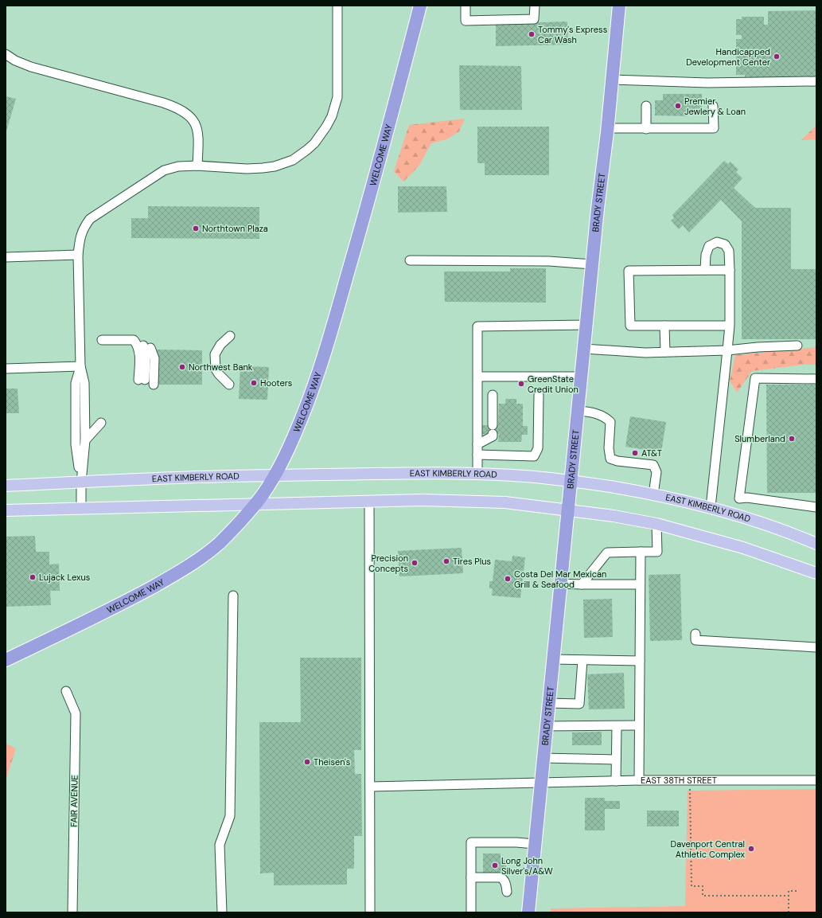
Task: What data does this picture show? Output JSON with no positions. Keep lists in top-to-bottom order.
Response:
{
  "streets": {
    "highway": ["WELCOME WAY", "BRADY STREET"],
    "main road": ["EAST KIMBERLY ROAD"],
    "street": ["EAST 38TH STREET", "FAIR AVENUE"]
  },
  "crossings": [
    ["WELCOME WAY", "EAST KIMBERLY ROAD"],
    ["BRADY STREET", "EAST KIMBERLY ROAD"],
    ["BRADY STREET", "EAST 38TH STREET"]
  ],
  "places": [
    "Tommy's Express Car Wash",
    "Handicapped Development Center",
    "Premier Jewlery & Loan",
    "Northtown Plaza",
    "Northwest Bank",
    "Hooters",
    "GreenState Credit Union",
    "Slumberland",
    "AT&T",
    "Tires Plus",
    "Precision Concepts",
    "Lujack Lexus",
    "Costa Del Mar Mexican Grill & Seafood",
    "Theisen's",
    "Davenport Central Athletic Complex",
    "Long John Silver's/A&W"
  ]
}
